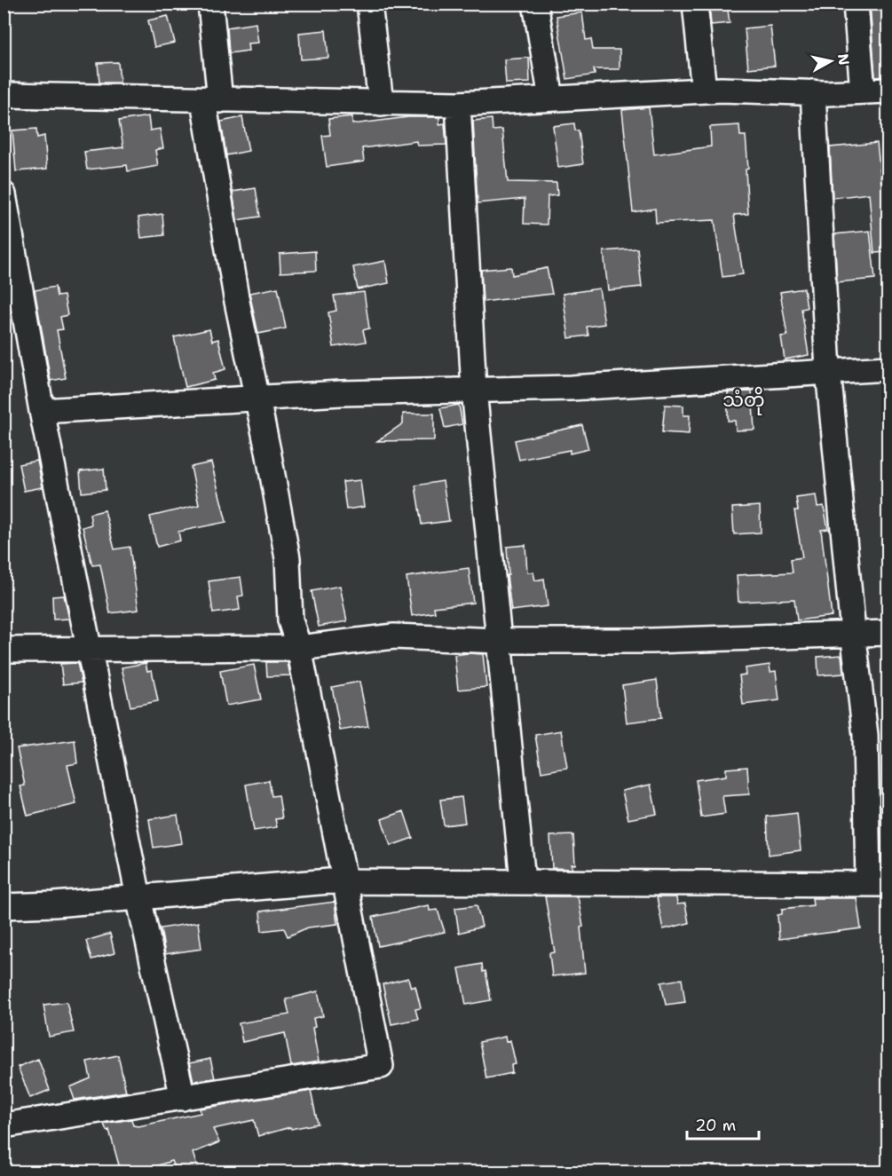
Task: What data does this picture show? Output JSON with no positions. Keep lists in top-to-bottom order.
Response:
{
  "districts": ["သံတို"],
  "scale_bar": "20 m",
  "north": "right"
}
